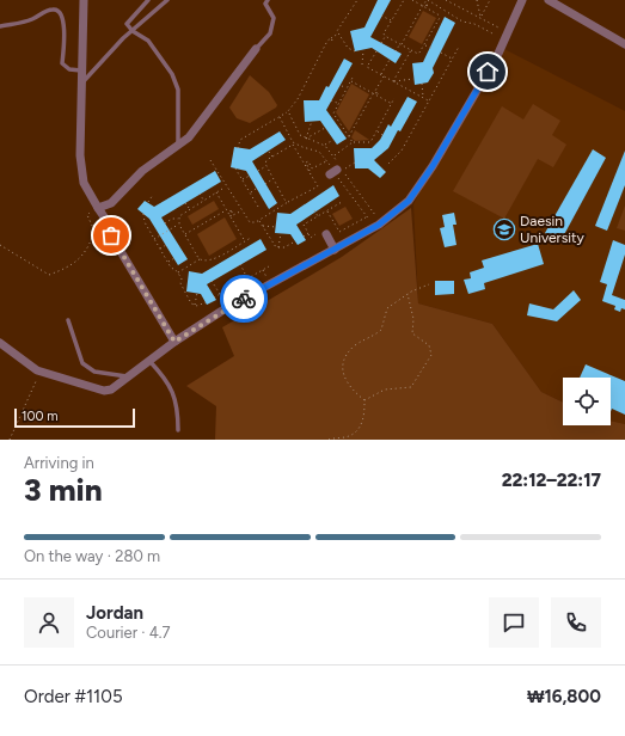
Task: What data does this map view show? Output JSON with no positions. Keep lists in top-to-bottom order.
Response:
{
  "places": {
    "school or university": ["Daesin University"]
  },
  "scale_bar": "100 m",
  "page": {
    "scale": "100 m",
    "heading": ["3 min", "Arriving in", "22:12–22:17"],
    "panel": [
      "Jordan",
      "Courier · 4.7",
      "Order #1105",
      "₩16,800"
    ],
    "bar": "On the way · 280 m"
  }
}
